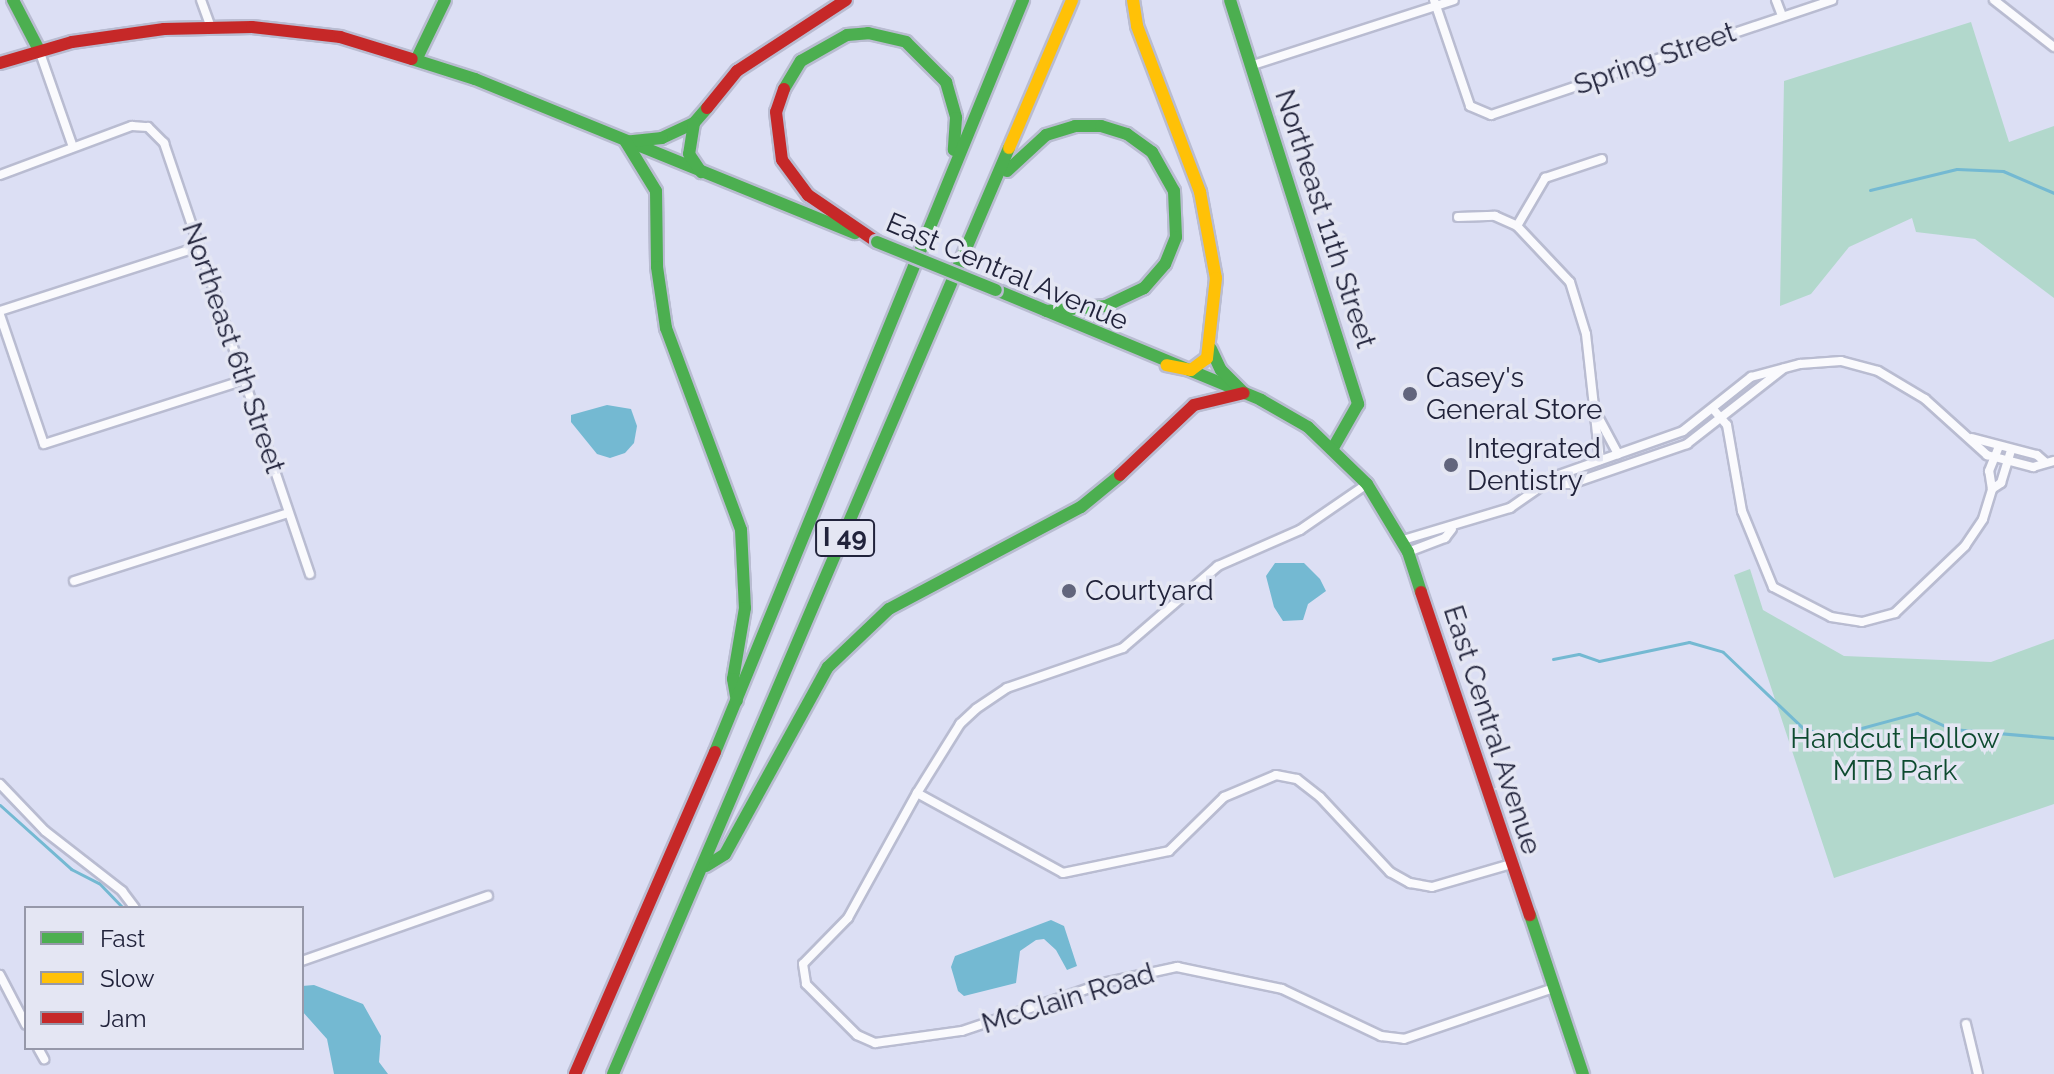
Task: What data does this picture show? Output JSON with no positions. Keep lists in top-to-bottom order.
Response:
{
  "streets": {
    "main road": ["Northeast 11th Street", "East Central Avenue", "I 49"],
    "street": ["Spring Street", "Northeast 6th Street", "McClain Road"]
  },
  "crossings": [
    ["Northeast 11th Street", "East Central Avenue"],
    ["East Central Avenue", "McClain Road"]
  ],
  "parks": ["Handcut Hollow MTB Park"],
  "places": ["Casey's General Store", "Integrated Dentistry", "Courtyard"],
  "legend": ["Fast", "Slow", "Jam"]
}
